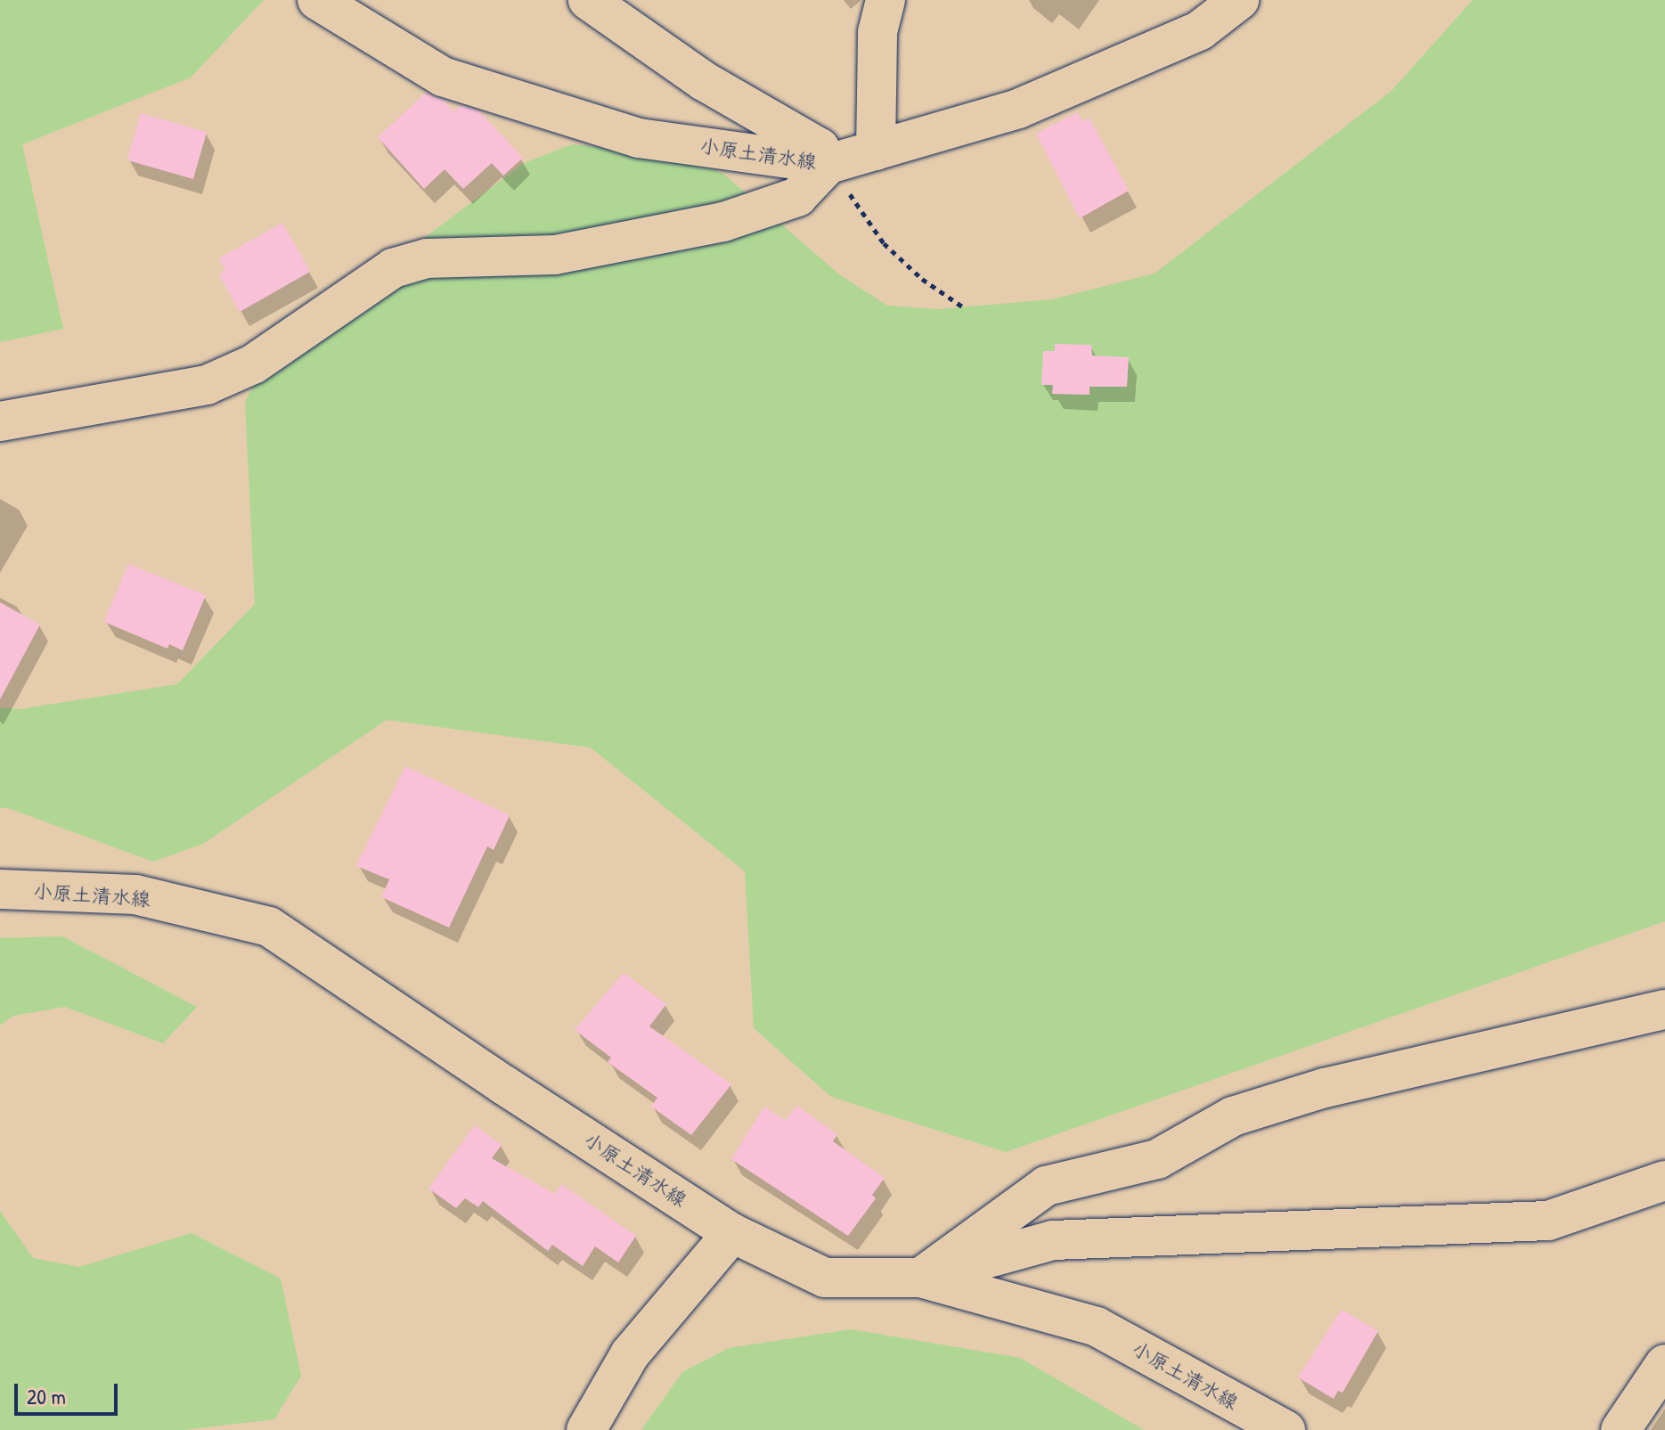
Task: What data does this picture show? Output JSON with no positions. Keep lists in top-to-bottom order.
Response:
{
  "streets": {
    "street": ["小原土清水線"]
  },
  "scale_bar": "20 m"
}
